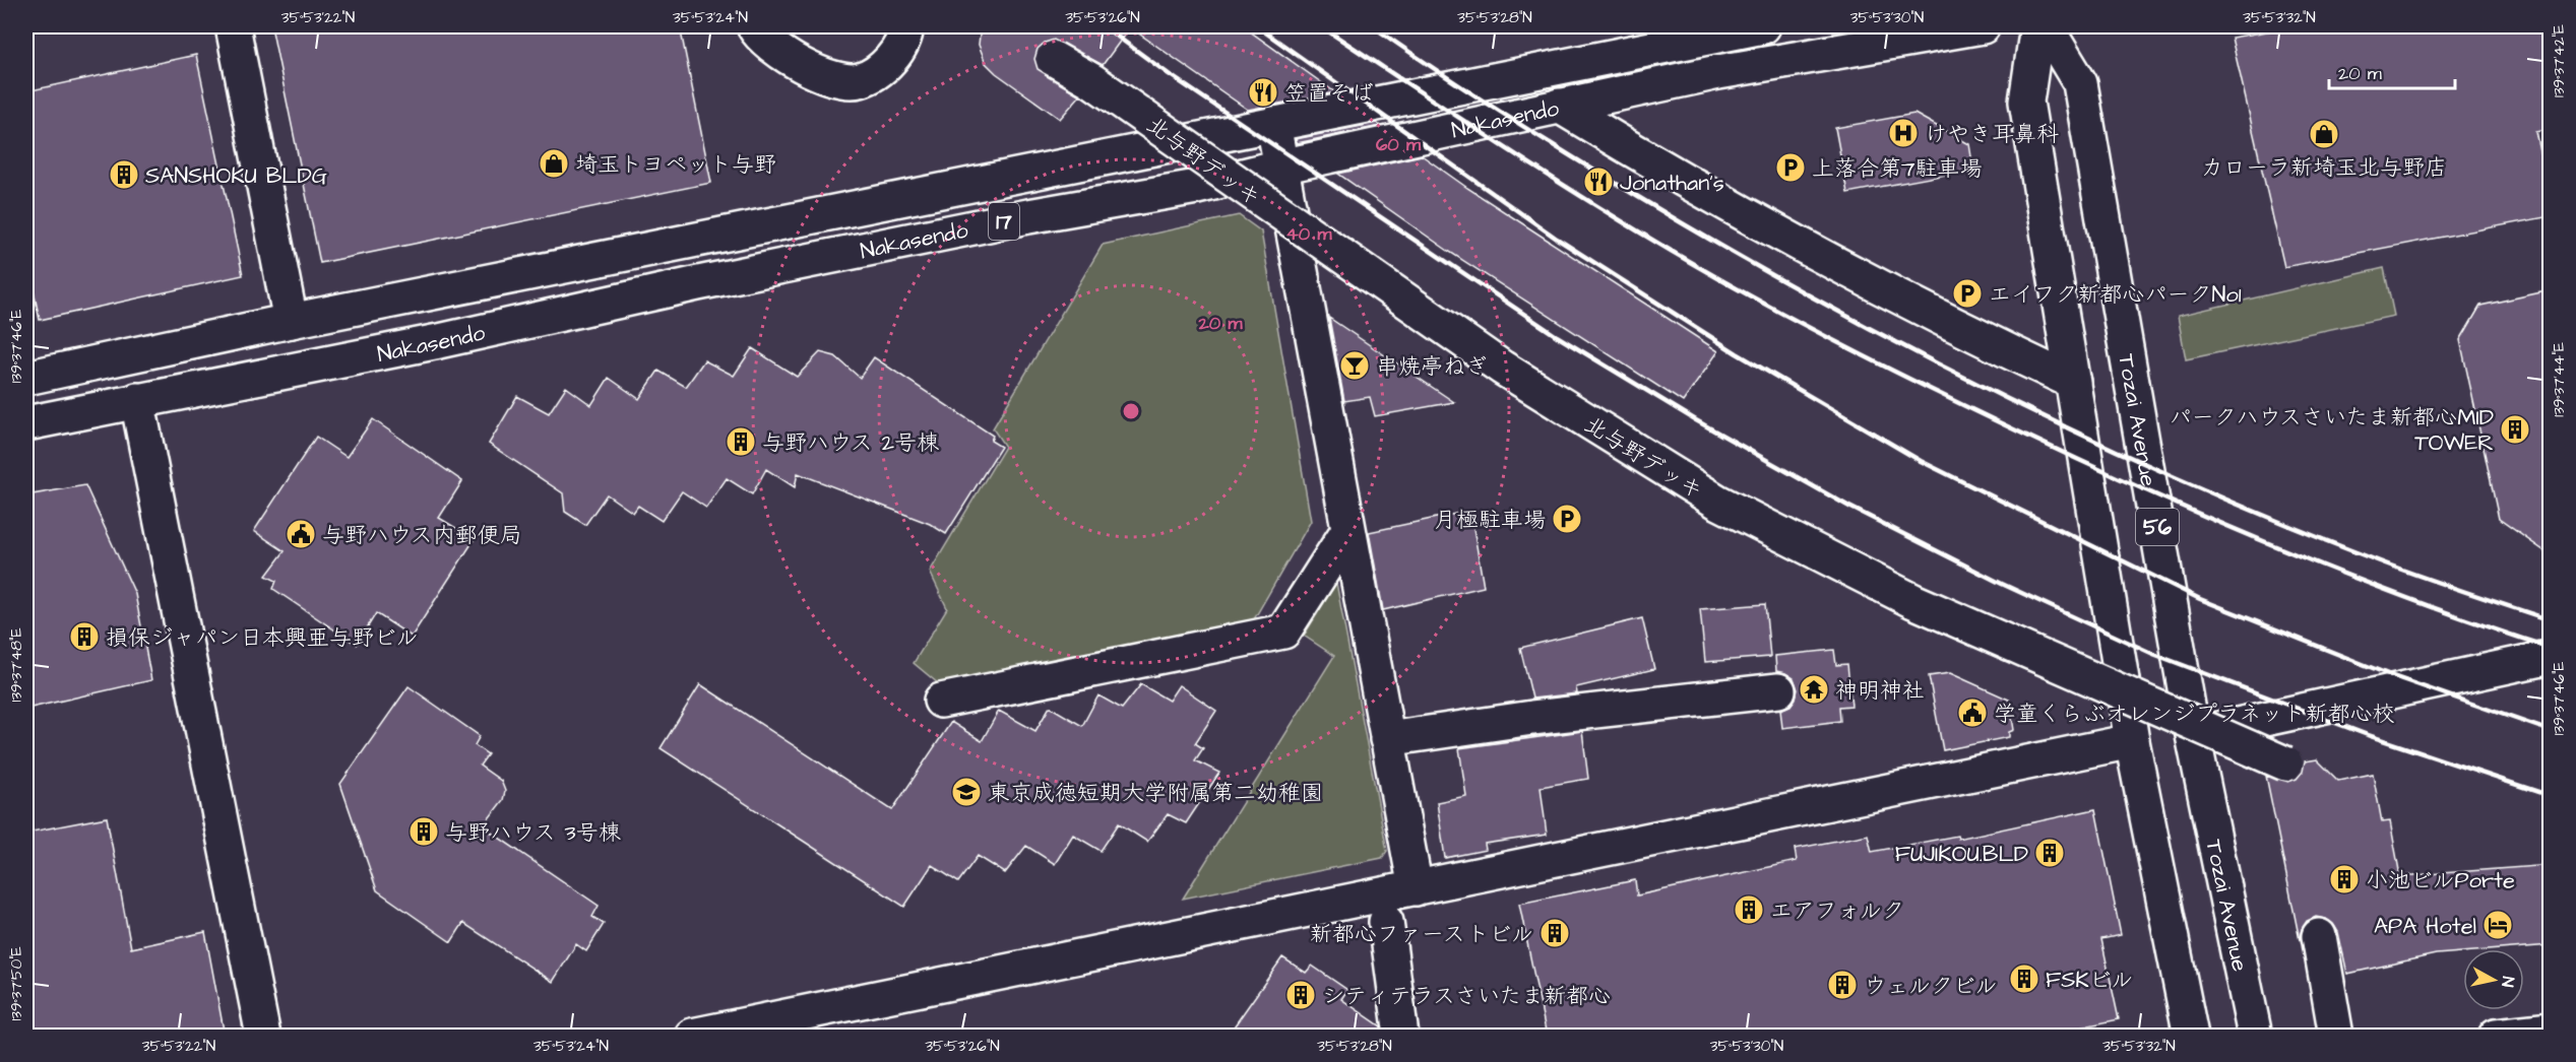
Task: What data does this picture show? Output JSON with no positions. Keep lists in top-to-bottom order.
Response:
{
  "streets": {
    "main road": [
      "Nakasendo",
      "北与野デッキ",
      "17",
      "Tozai Avenue",
      "56"
    ]
  },
  "places": {
    "restaurant": ["笠置そば", "Jonathan's"],
    "hospital": ["けやき耳鼻科"],
    "shop": ["カローラ新埼玉北与野店", "埼玉トヨペット与野"],
    "parking": ["上落合第7駐車場", "エイフク新都心パークNo1", "月極駐車場"],
    "building": [
      "SANSHOKU BLDG",
      "パークハウスさいたま新都心MID TOWER",
      "与野ハウス 2号棟",
      "損保ジャパン日本興亜与野ビル",
      "与野ハウス 3号棟",
      "FUJIKOU.BLD",
      "小池ビルPorte",
      "エアフォルク",
      "新都心ファーストビル",
      "FSKビル",
      "ウェルクビル",
      "シティテラスさいたま新都心"
    ],
    "bar": ["串焼亭ねぎ"],
    "public building": ["与野ハウス内郵便局", "学童くらぶオレンジプラネット新都心校"],
    "temple": ["神明神社"],
    "school or university": ["東京成徳短期大学附属第二幼稚園"],
    "hotel": ["APA Hotel"]
  },
  "scale_bar": "20 m",
  "north": "right",
  "coordinates": [
    "35°53'22\"N",
    "35°53'24\"N",
    "35°53'26\"N",
    "35°53'28\"N",
    "35°53'30\"N",
    "35°53'32\"N",
    "139°37'42\"E",
    "139°37'46\"E",
    "139°37'44\"E",
    "139°37'48\"E",
    "139°37'50\"E"
  ],
  "rings": ["60 m", "40 m", "20 m"]
}
